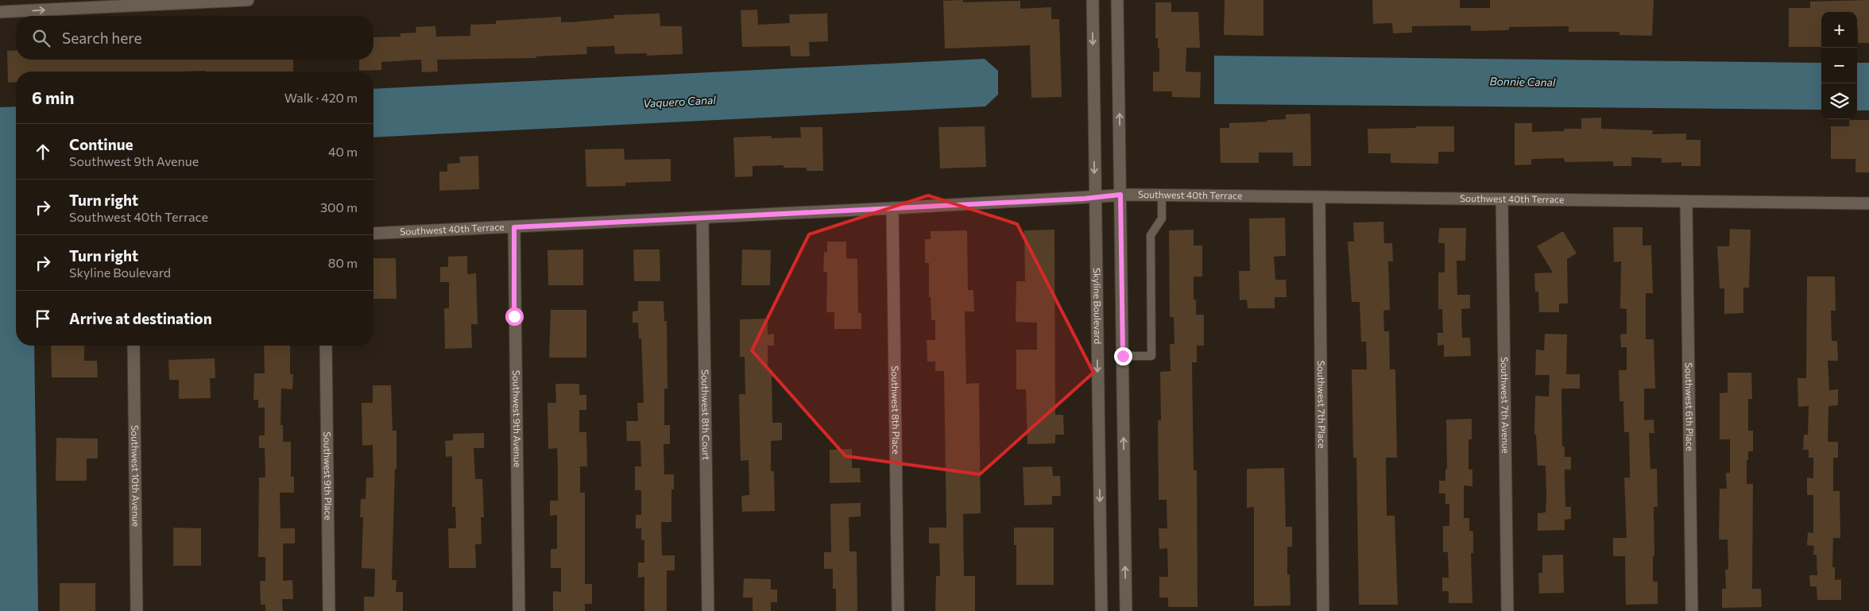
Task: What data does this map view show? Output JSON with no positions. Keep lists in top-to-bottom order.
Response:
{
  "streets": {
    "street": [
      "Southwest 40th Terrace",
      "Skyline Boulevard",
      "Southwest 7th Place",
      "Southwest 7th Avenue",
      "Southwest 6th Place",
      "Southwest 8th Place",
      "Southwest 8th Court",
      "Southwest 9th Avenue",
      "Southwest 10th Avenue",
      "Southwest 9th Place"
    ]
  },
  "crossings": [
    ["Southwest 40th Terrace", "Skyline Boulevard"],
    ["Southwest 40th Terrace", "Southwest 7th Place"],
    ["Southwest 40th Terrace", "Southwest 7th Avenue"],
    ["Southwest 40th Terrace", "Southwest 6th Place"],
    ["Southwest 40th Terrace", "Southwest 8th Place"],
    ["Southwest 40th Terrace", "Southwest 8th Court"],
    ["Southwest 40th Terrace", "Southwest 9th Avenue"]
  ],
  "water": ["Bonnie Canal", "Vaquero Canal"],
  "page": {
    "map_buttons": ["+", "−"],
    "search": "Search here",
    "heading": ["6 min", "Walk · 420 m"],
    "list": [
      ["Continue", "Southwest 9th Avenue", "40 m"],
      ["Turn right", "Southwest 40th Terrace", "300 m"],
      ["Turn right", "Skyline Boulevard", "80 m"],
      "Arrive at destination"
    ]
  }
}
